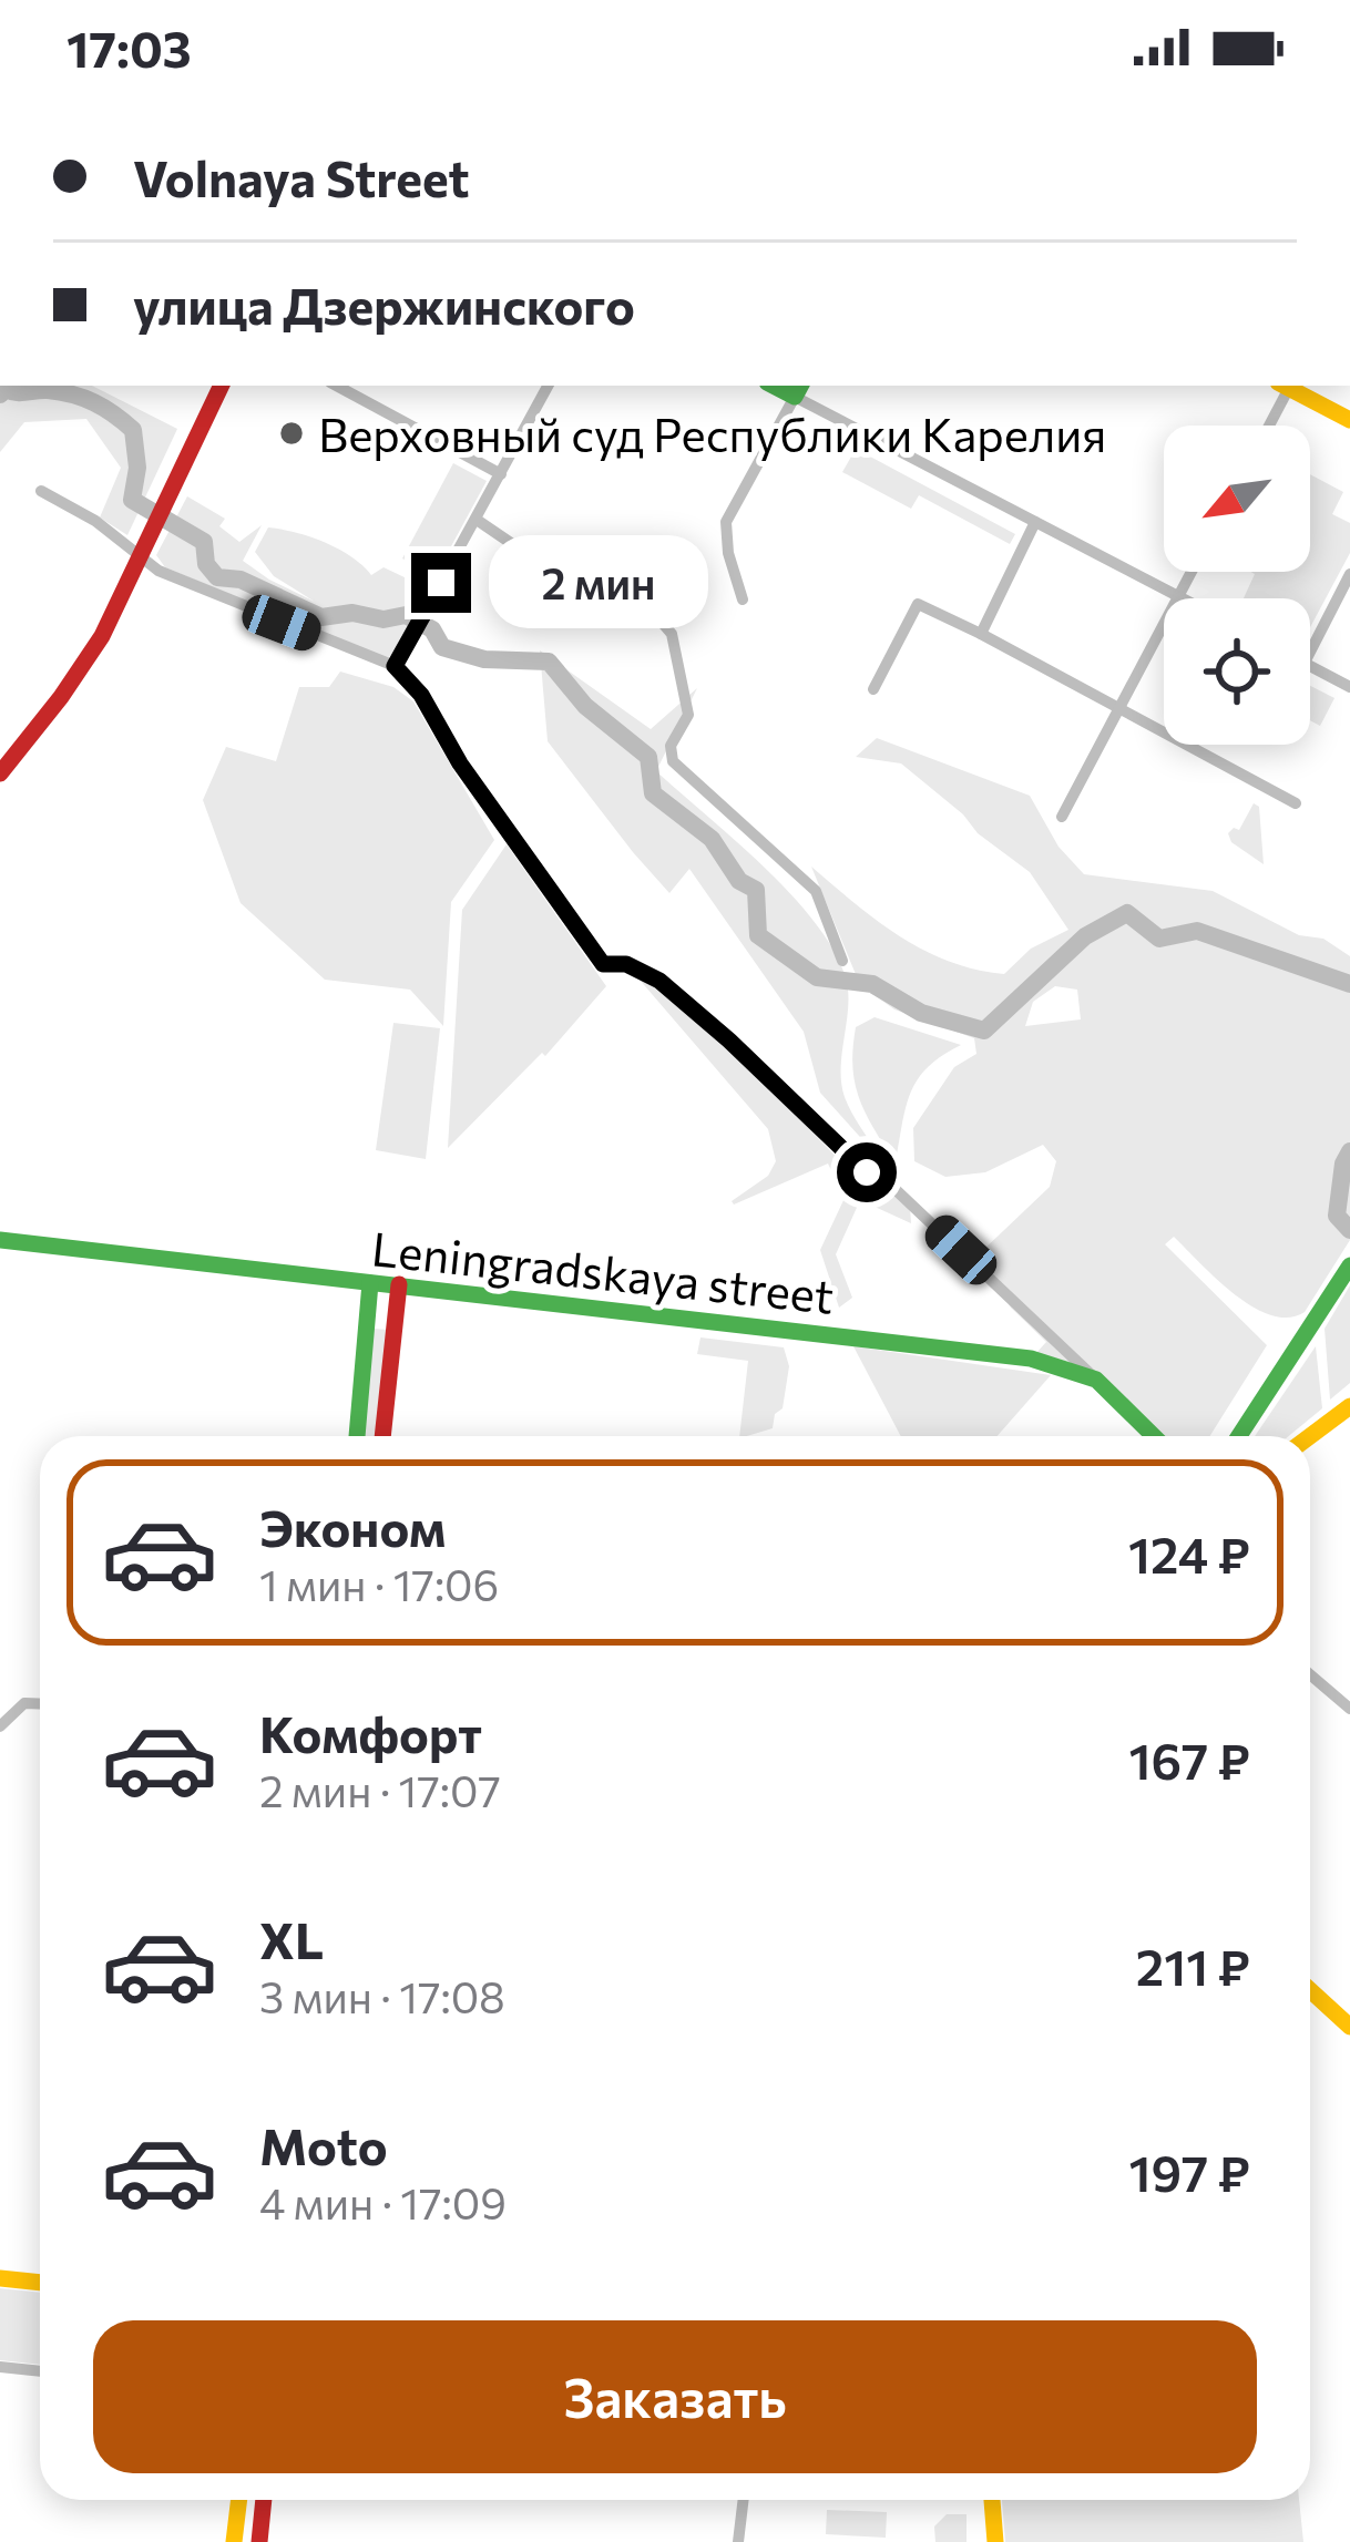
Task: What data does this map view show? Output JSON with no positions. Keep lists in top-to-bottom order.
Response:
{
  "streets": {
    "main road": ["Leningradskaya street"]
  },
  "places": ["Верховный суд Республики Карелия"],
  "north": "bottom left",
  "page": {
    "status": "17:03",
    "banner": ["Volnaya Street", "улица Дзержинского"],
    "bubble": "2 мин",
    "list": [
      {
        "name": "Эконом",
        "note": "1 мин · 17:06",
        "value": "124 ₽"
      },
      {
        "name": "Комфорт",
        "note": "2 мин · 17:07",
        "value": "167 ₽"
      },
      {
        "name": "XL",
        "note": "3 мин · 17:08",
        "value": "211 ₽"
      },
      {
        "name": "Moto",
        "note": "4 мин · 17:09",
        "value": "197 ₽"
      }
    ],
    "buttons": "Заказать"
  }
}
